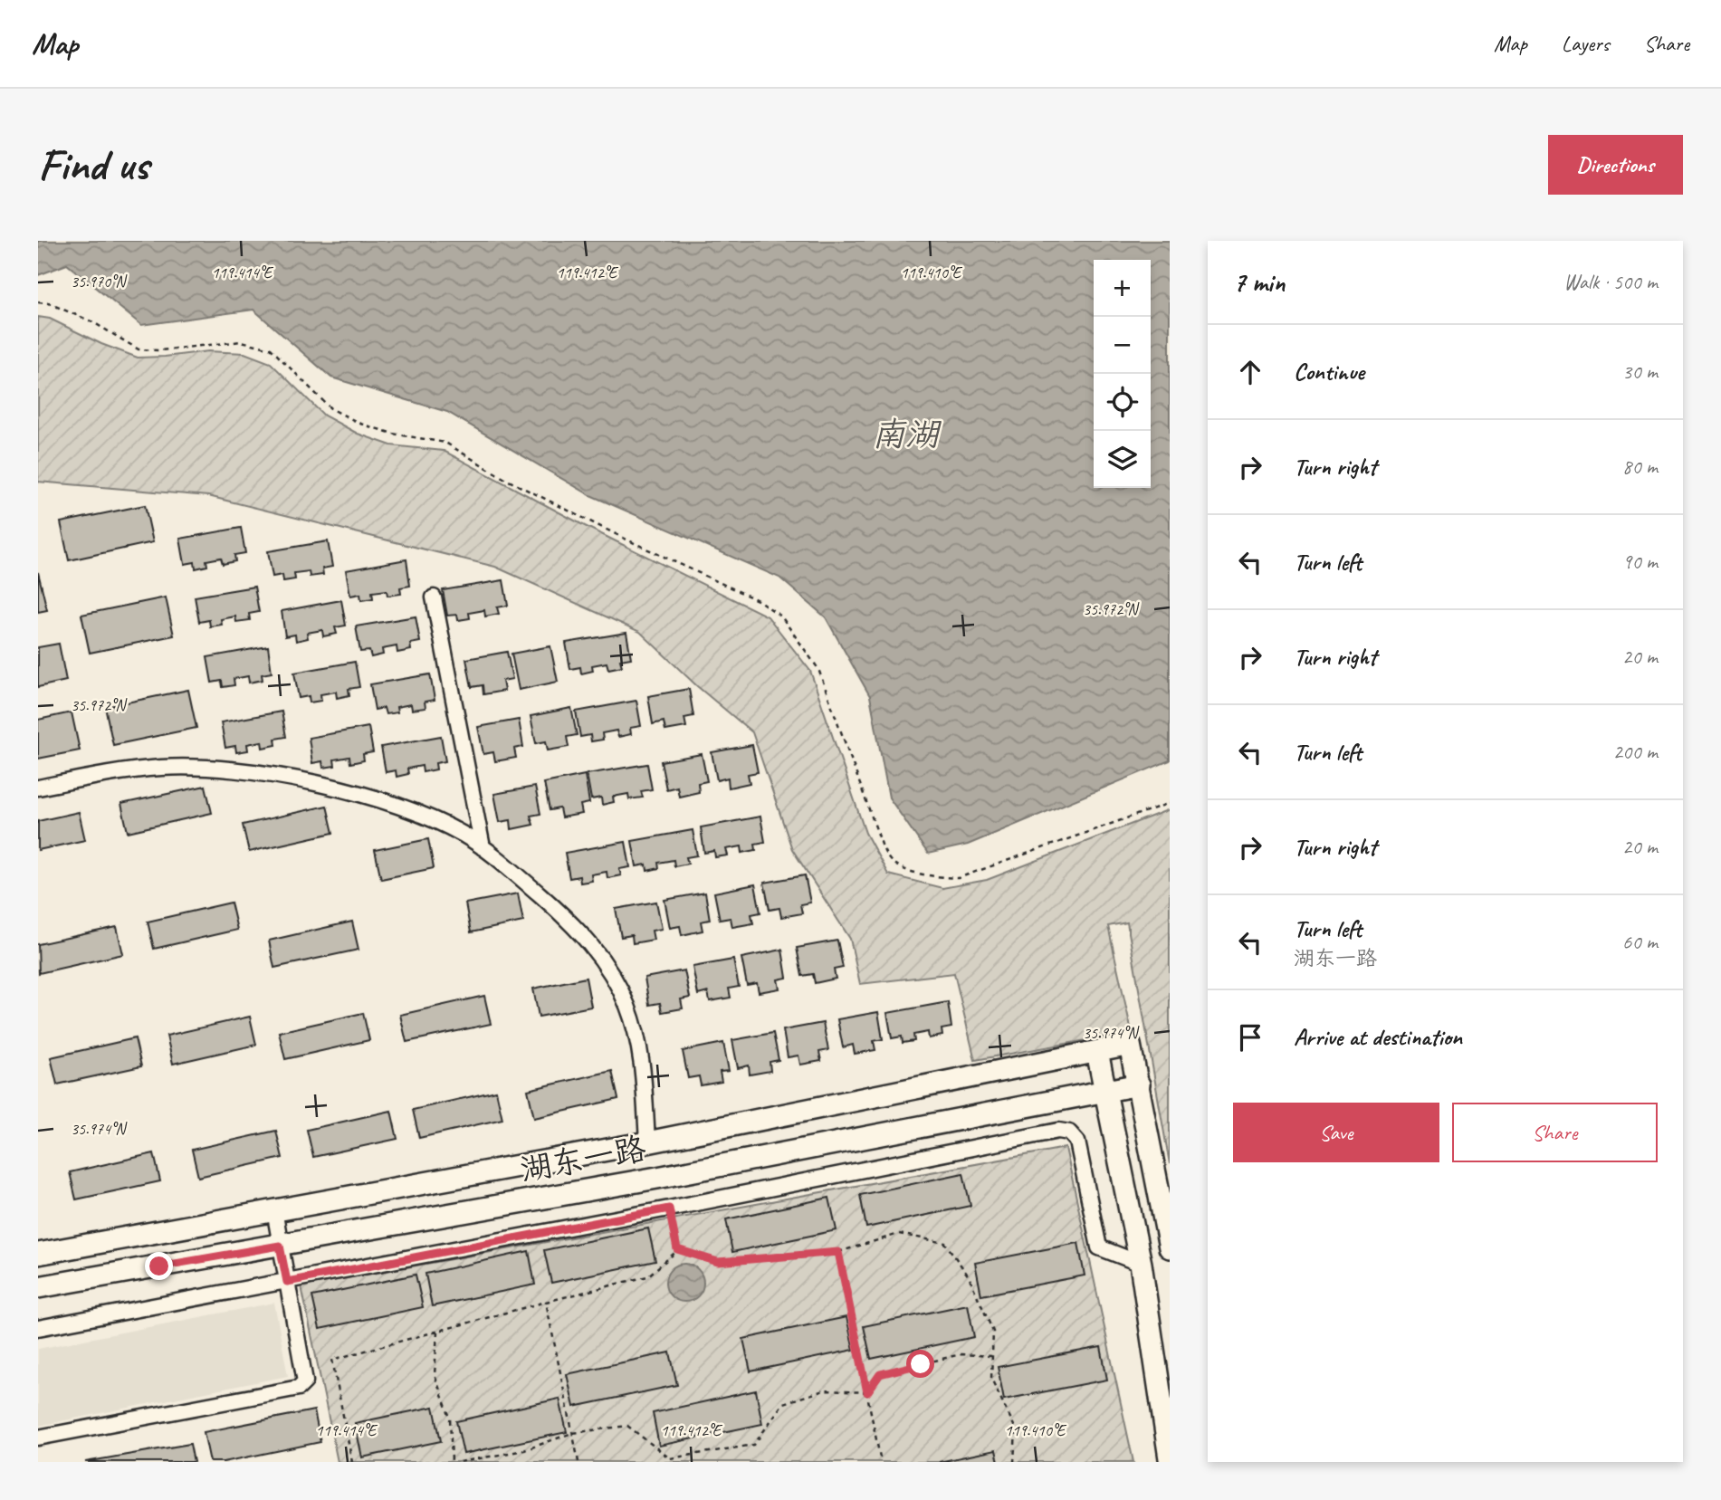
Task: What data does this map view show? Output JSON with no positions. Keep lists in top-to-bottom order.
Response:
{
  "streets": {
    "main road": ["湖东一路"]
  },
  "water": ["南湖"],
  "page": {
    "header": "Map",
    "nav": ["Map", "Layers", "Share"],
    "buttons": [
      "Directions",
      ["Save", "Share"]
    ],
    "title": "Find us",
    "heading": ["7 min", "Walk · 500 m"],
    "map_buttons": ["+", "−"],
    "list": [
      ["Continue", "30 m"],
      ["Turn right", "80 m"],
      ["Turn left", "90 m"],
      ["Turn right", "20 m"],
      ["Turn left", "200 m"],
      ["Turn right", "20 m"],
      ["Turn left", "湖东一路", "60 m"],
      "Arrive at destination"
    ]
  },
  "coordinates": [
    "119.414°E",
    "119.412°E",
    "119.410°E",
    "35.970°N",
    "35.972°N",
    "35.974°N"
  ]
}
